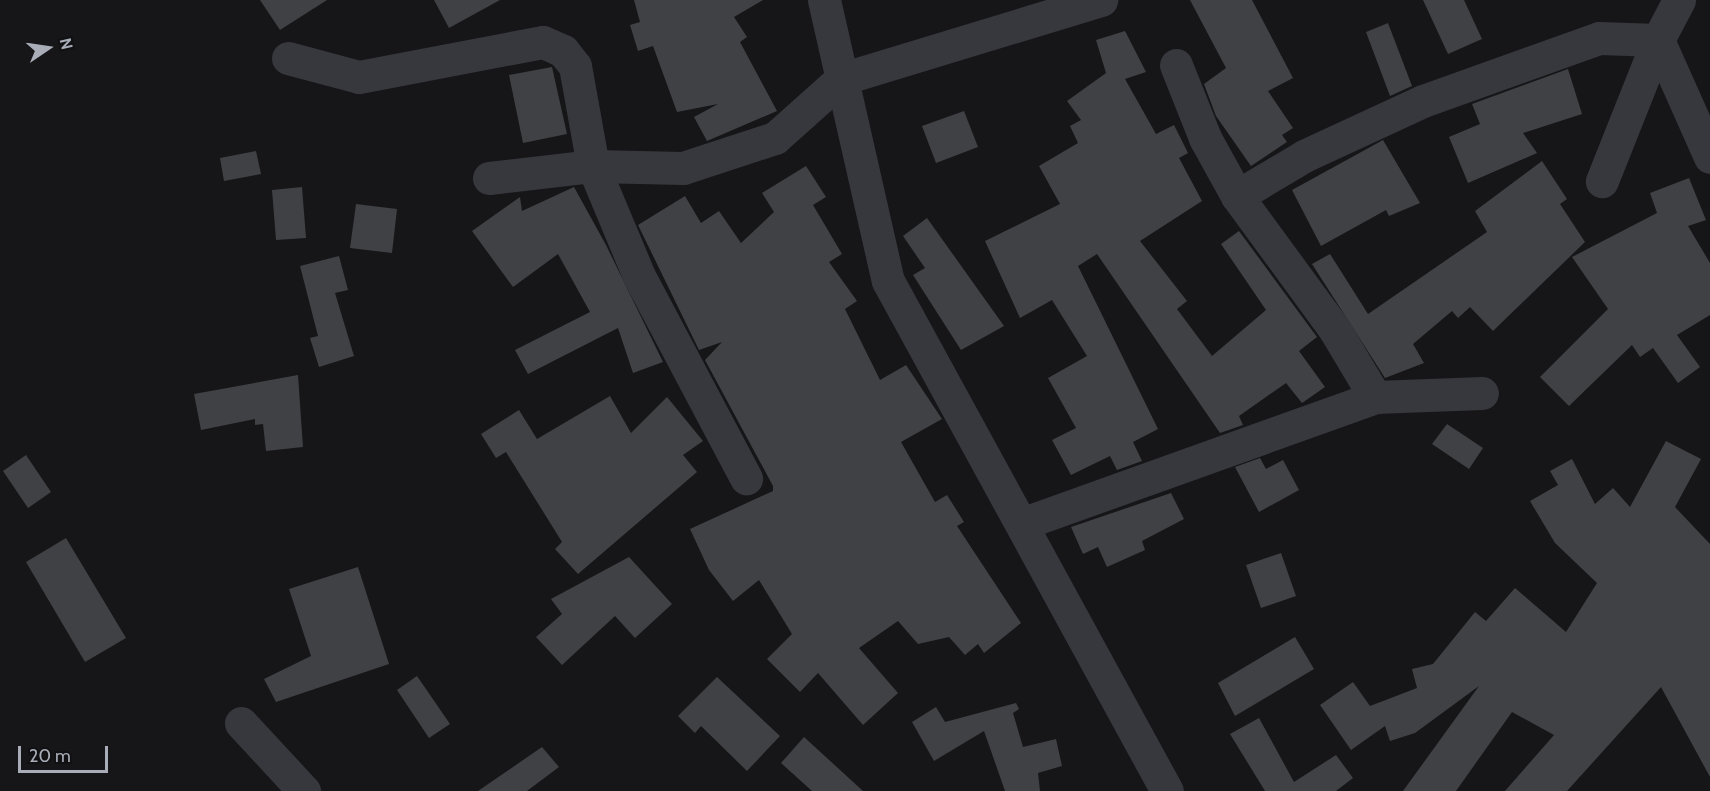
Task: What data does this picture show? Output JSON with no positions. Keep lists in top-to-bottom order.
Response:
{
  "scale_bar": "20 m",
  "north": "right"
}
